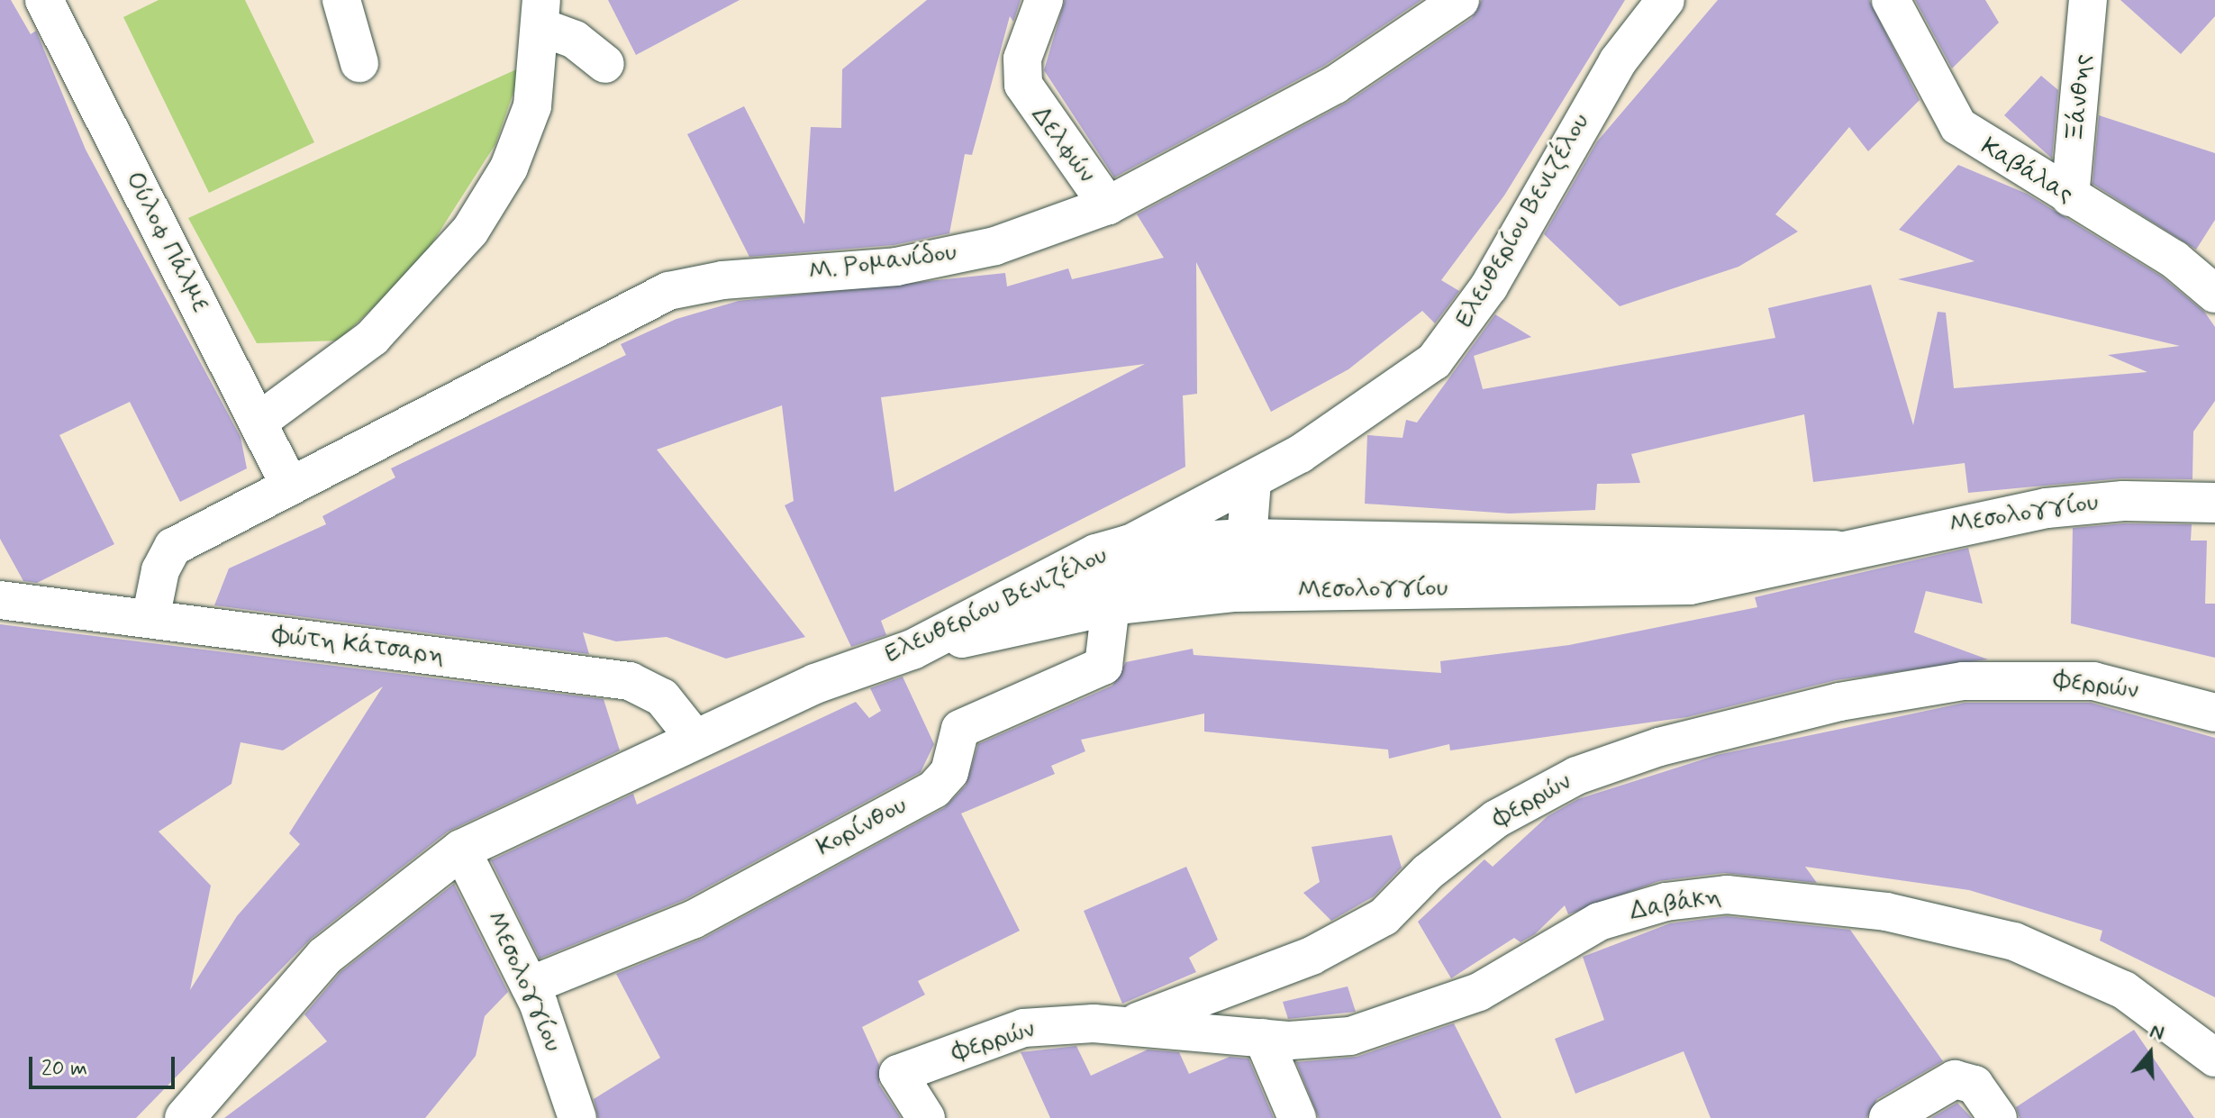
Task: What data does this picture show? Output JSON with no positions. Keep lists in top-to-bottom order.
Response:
{
  "streets": {
    "street": [
      "Ξάνθης",
      "Δελφών",
      "Καβάλας",
      "Ελευθερίου Βενιζέλου",
      "Ούλοφ Πάλμε",
      "Μ. Ρομανίδου",
      "Μεσολογγίου",
      "Φώτη Κάτσαρη",
      "Φερρών",
      "Κορίνθου",
      "Δαβάκη"
    ]
  },
  "crossings": [
    ["Ξάνθης", "Καβάλας"],
    ["Δελφών", "Μ. Ρομανίδου"],
    ["Ελευθερίου Βενιζέλου", "Μεσολογγίου"],
    ["Ελευθερίου Βενιζέλου", "Φώτη Κάτσαρη"],
    ["Ούλοφ Πάλμε", "Μ. Ρομανίδου"],
    ["Μ. Ρομανίδου", "Φώτη Κάτσαρη"],
    ["Μεσολογγίου", "Κορίνθου"],
    ["Φερρών", "Δαβάκη"]
  ],
  "scale_bar": "20 m",
  "north": "top"
}
